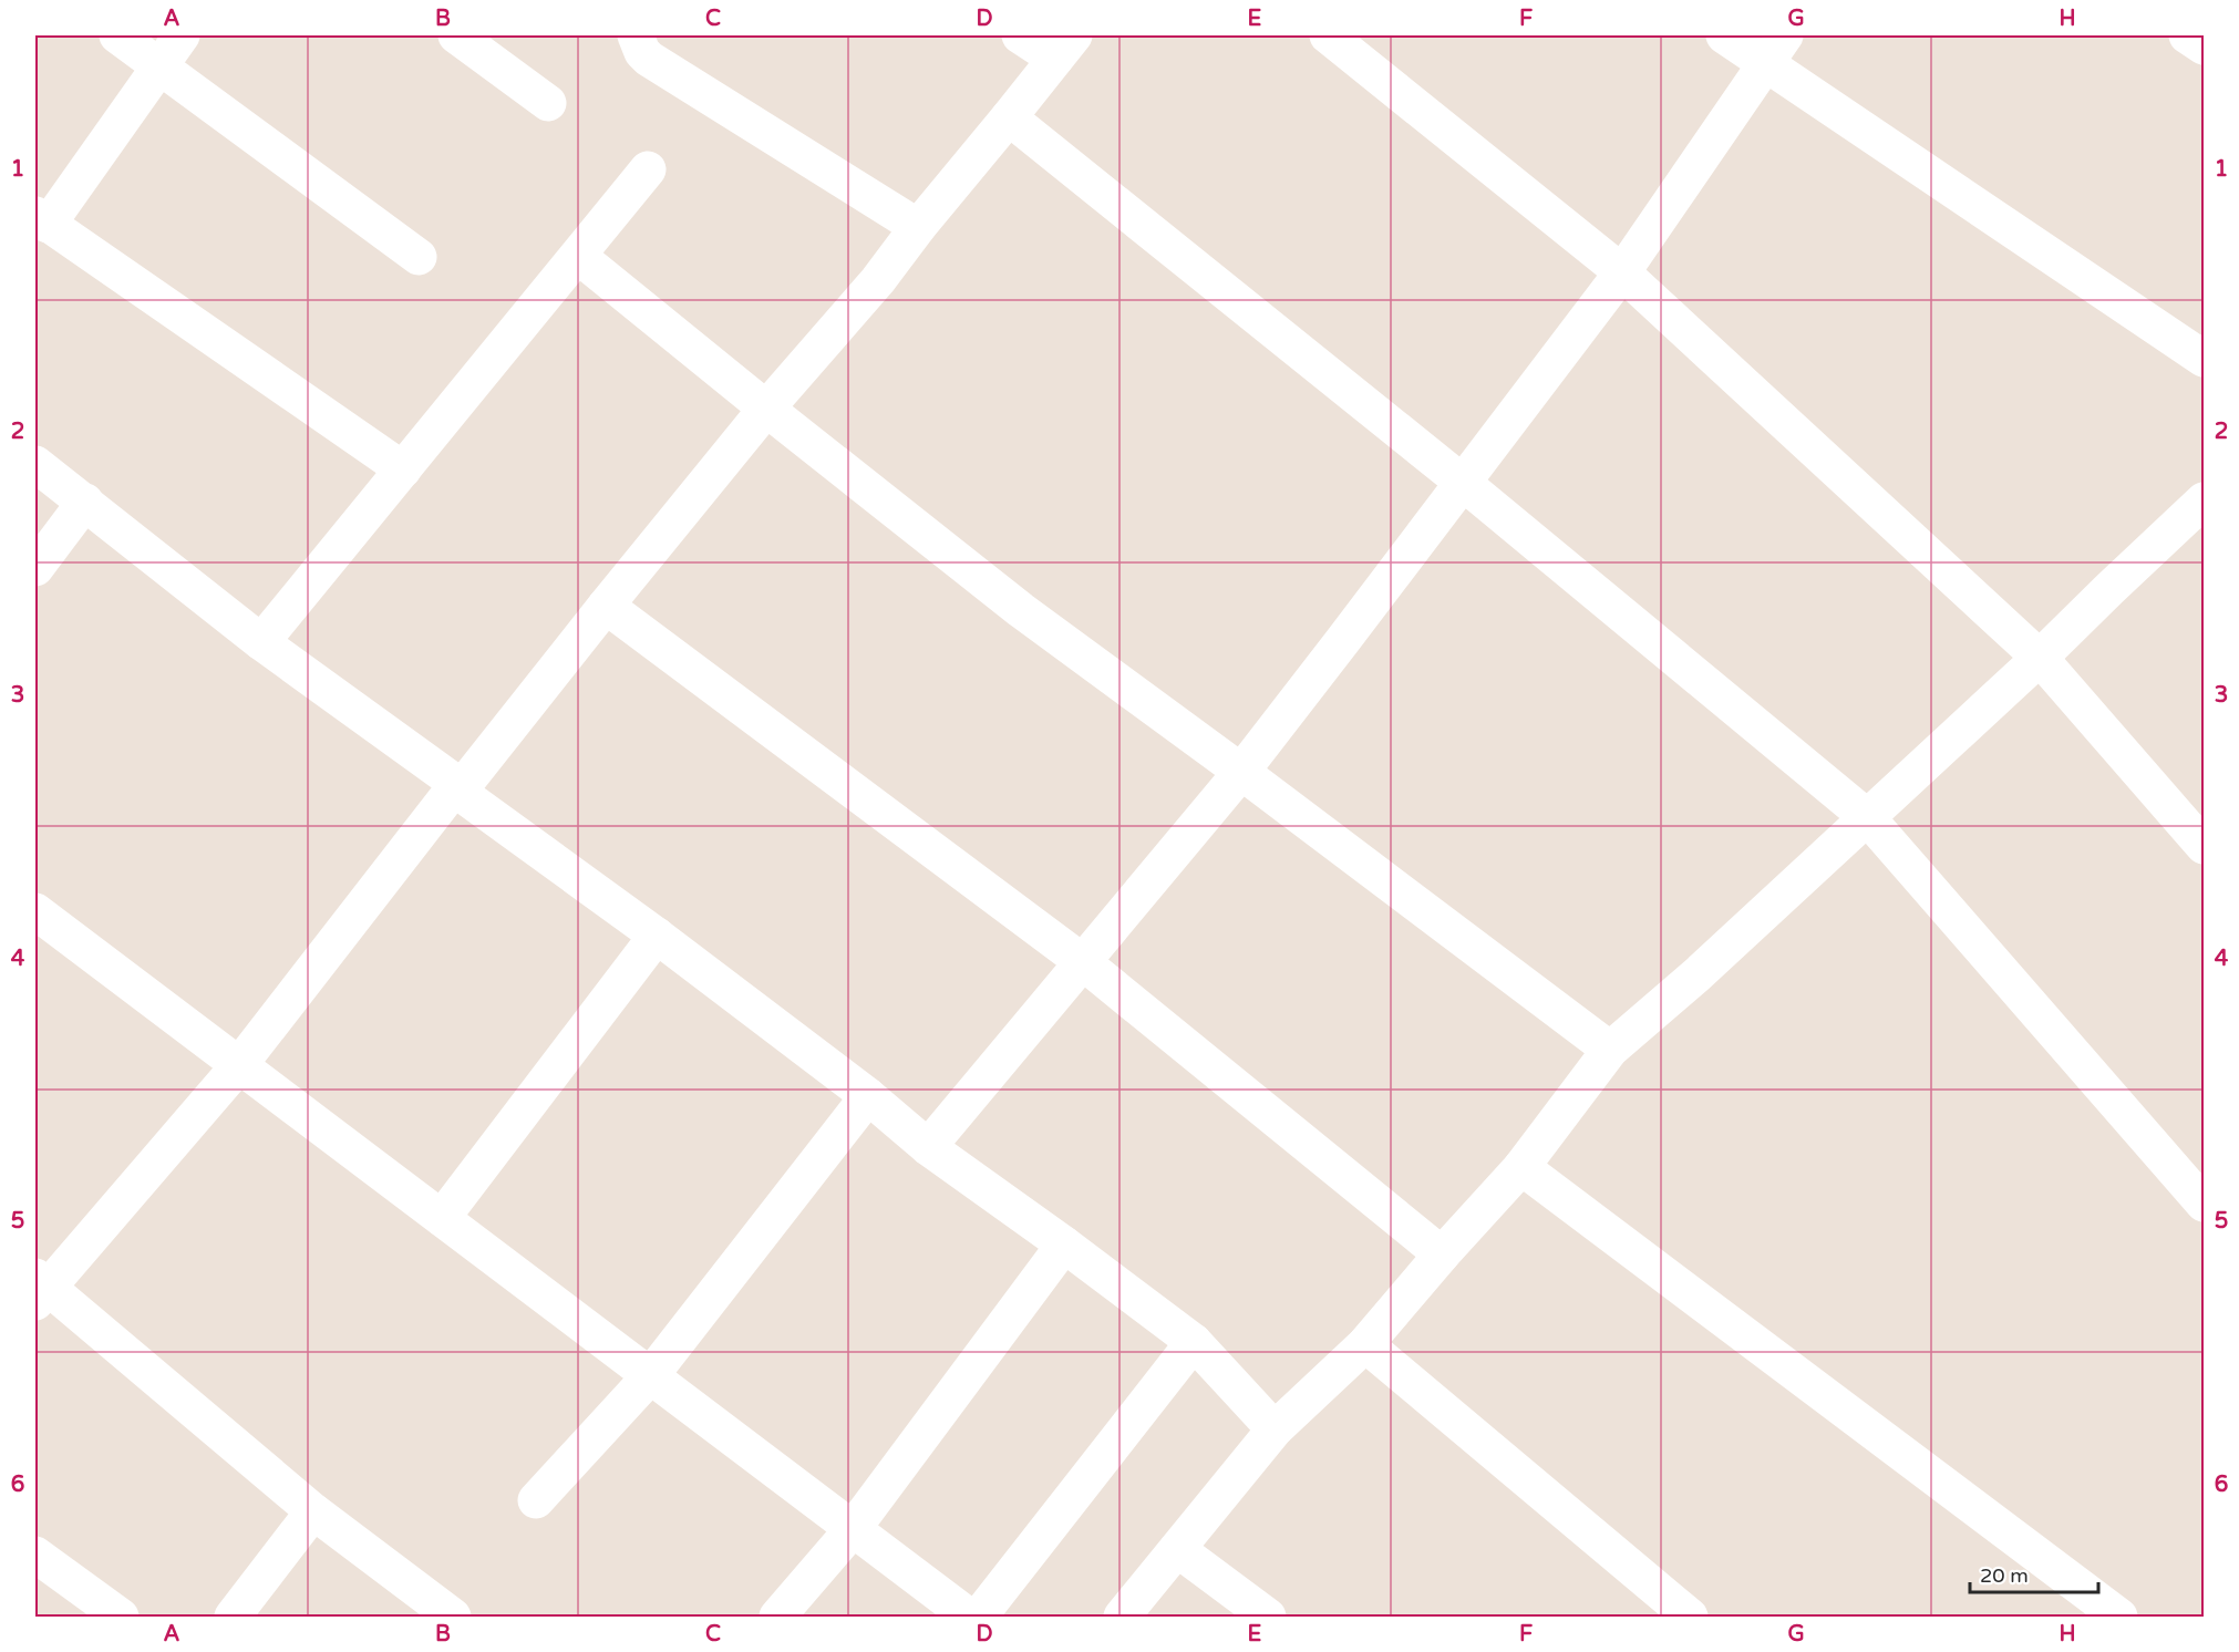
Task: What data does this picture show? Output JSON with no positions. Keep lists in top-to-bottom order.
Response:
{
  "scale_bar": "20 m",
  "grid": {
    "columns": [
      "A",
      "B",
      "C",
      "D",
      "E",
      "F",
      "G",
      "H"
    ],
    "rows": [
      "1",
      "2",
      "3",
      "4",
      "5",
      "6"
    ]
  }
}
